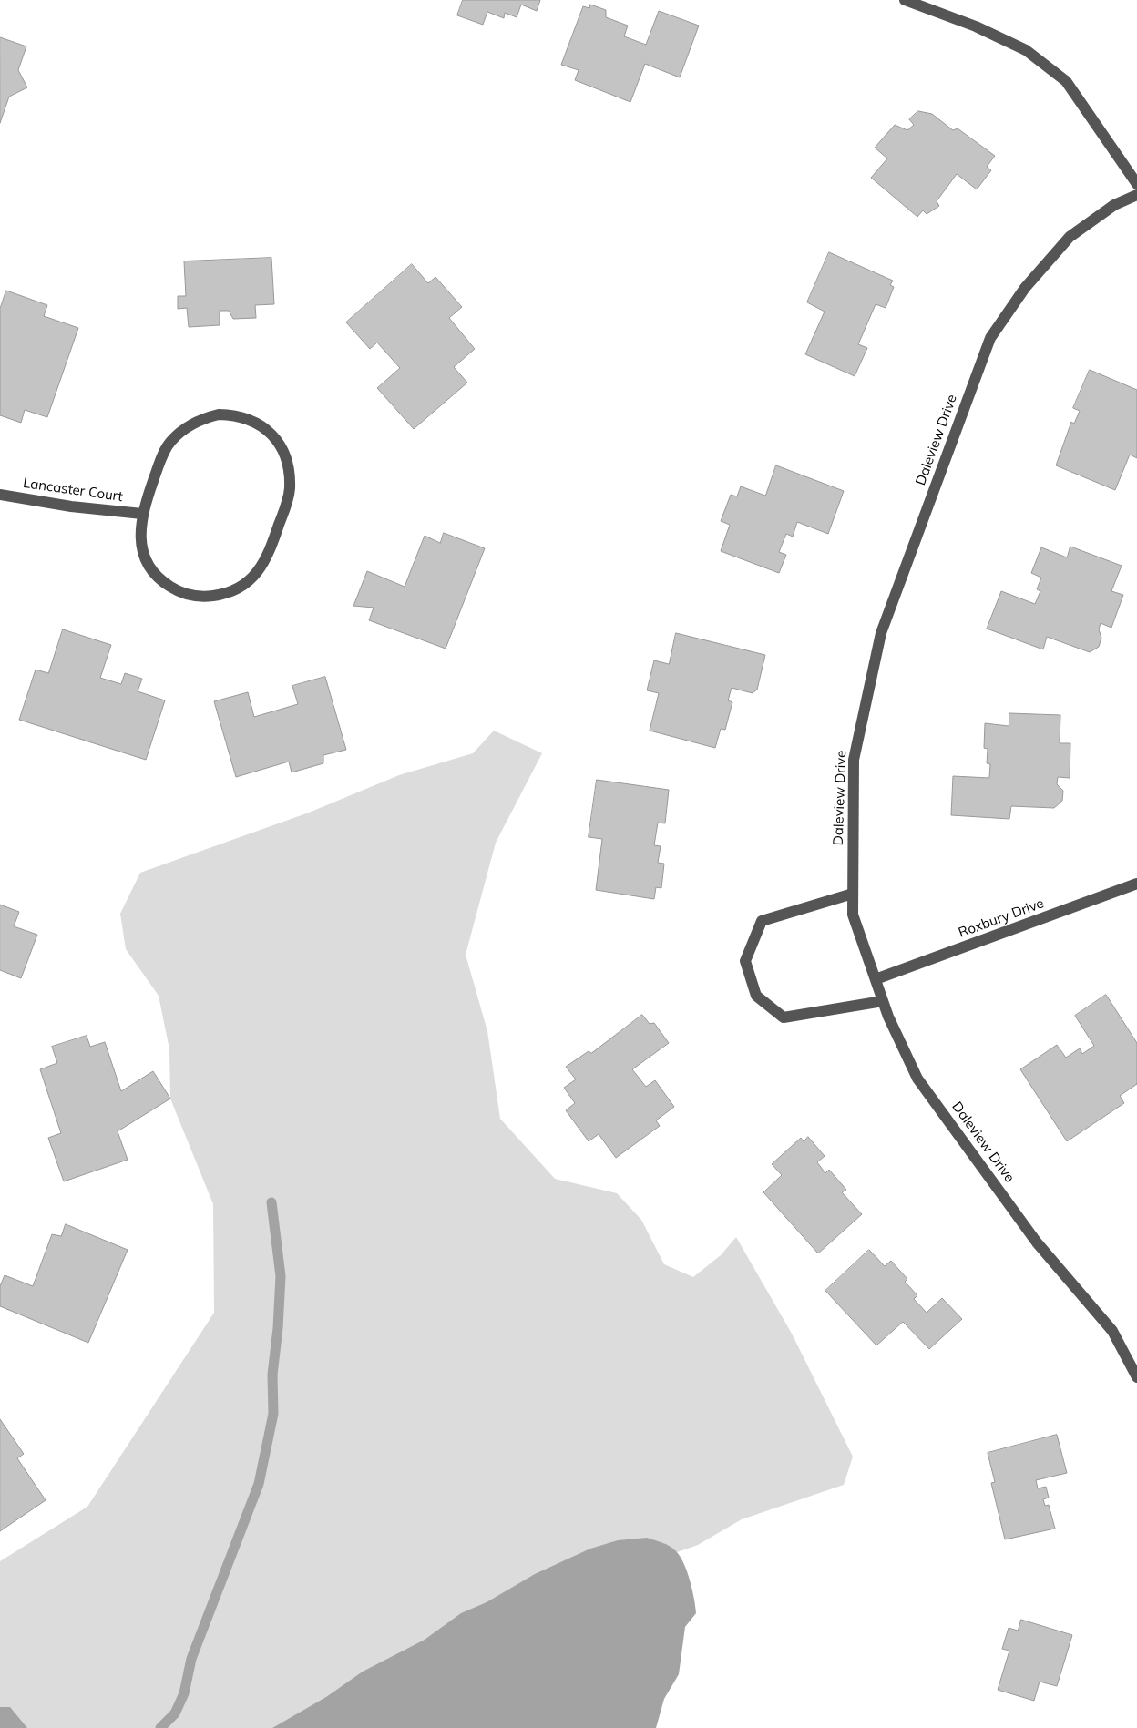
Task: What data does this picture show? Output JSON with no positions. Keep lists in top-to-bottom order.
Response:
{
  "streets": {
    "street": ["Daleview Drive", "Lancaster Court", "Roxbury Drive"]
  },
  "crossings": [
    ["Daleview Drive", "Roxbury Drive"]
  ]
}
